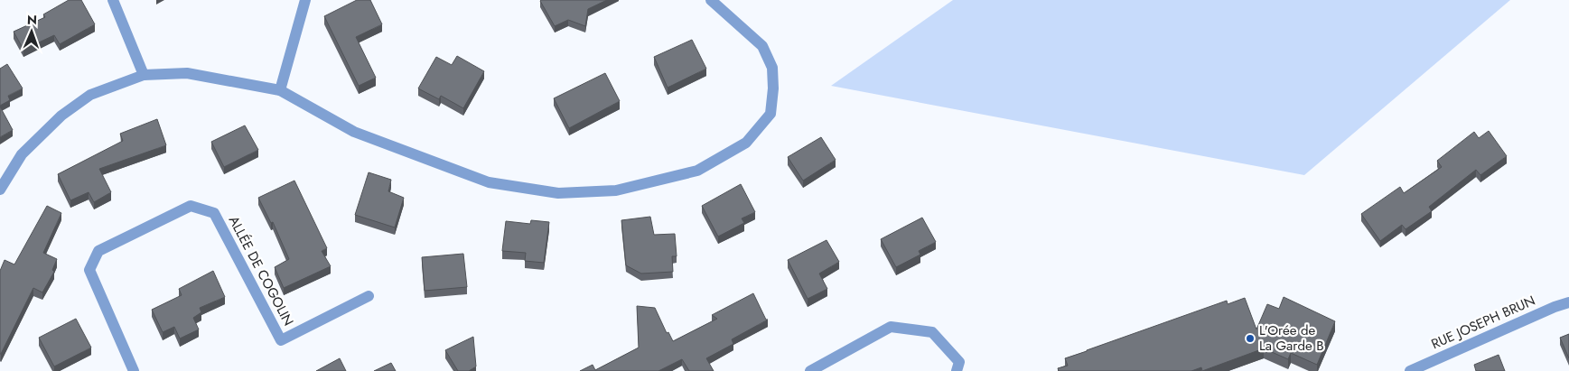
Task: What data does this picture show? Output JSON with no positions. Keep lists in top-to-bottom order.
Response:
{
  "streets": {
    "street": ["ALLÉE DE COGOLIN", "RUE JOSEPH BRUN"]
  },
  "places": ["L'Orée de La Garde B"],
  "north": "top"
}
